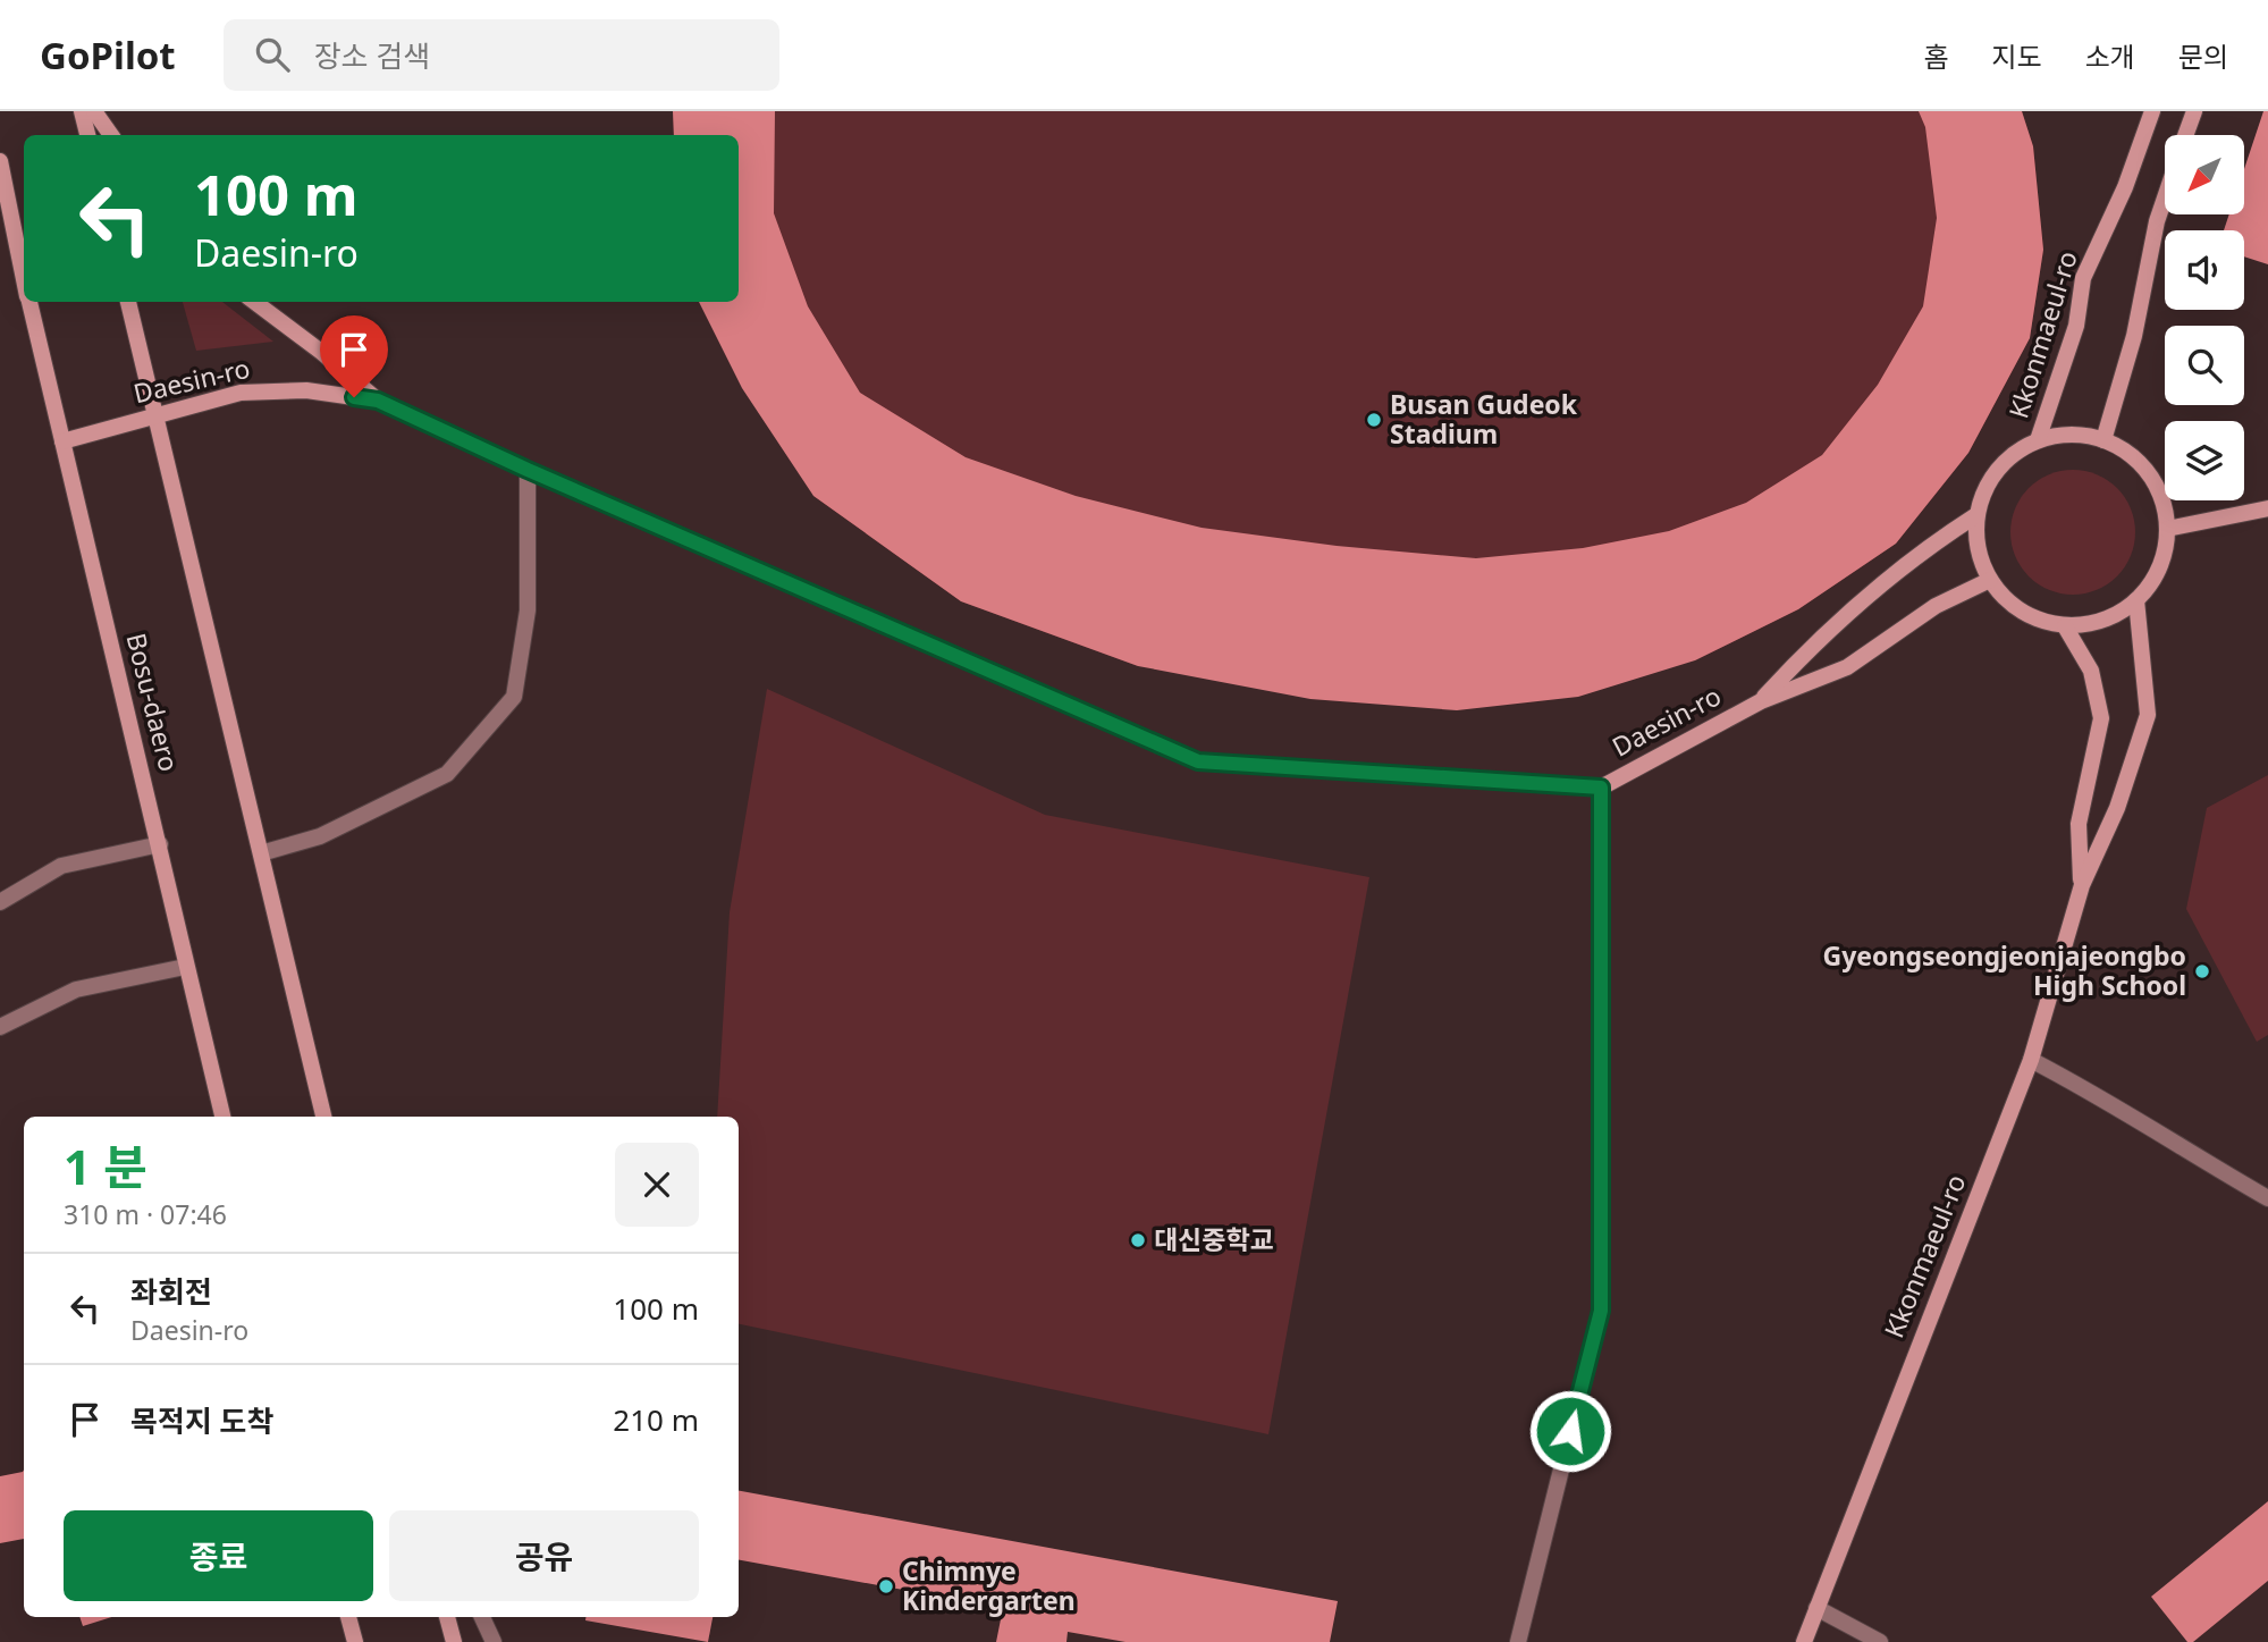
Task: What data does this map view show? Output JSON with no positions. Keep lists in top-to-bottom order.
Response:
{
  "streets": {
    "main road": ["Kkonmaeul-ro", "Daesin-ro", "Bosu-daero"]
  },
  "crossings": [
    ["Kkonmaeul-ro", "Daesin-ro"],
    ["Daesin-ro", "Bosu-daero"]
  ],
  "places": [
    "Busan Gudeok Stadium",
    "Gyeongseongjeonjajeongbo High School",
    "대신중학교",
    "Chimnye Kindergarten"
  ],
  "north": "bottom left",
  "page": {
    "header": "GoPilot",
    "search": "장소 검색",
    "nav": [
      "홈",
      "지도",
      "소개",
      "문의"
    ],
    "turn": ["100 m", "Daesin-ro"],
    "heading": ["1 분", "310 m · 07:46"],
    "list": [
      {
        "name": "좌회전",
        "note": "Daesin-ro",
        "value": "100 m"
      },
      {
        "name": "목적지 도착",
        "value": "210 m"
      }
    ],
    "buttons": ["종료", "공유"]
  }
}
